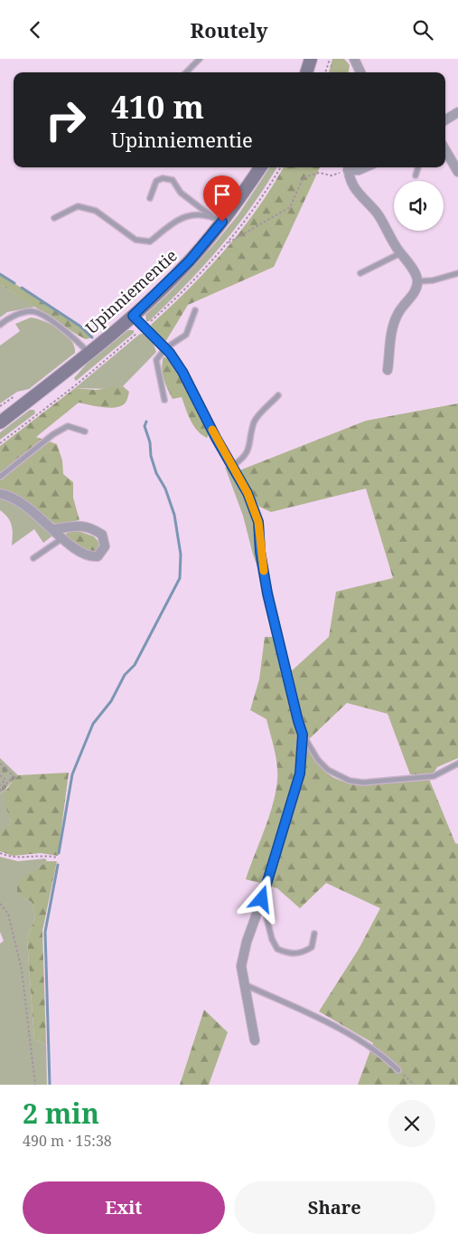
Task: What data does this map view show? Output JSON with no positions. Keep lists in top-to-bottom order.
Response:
{
  "streets": {
    "main road": ["Upinniementie"]
  },
  "page": {
    "header": "Routely",
    "turn": ["410 m", "Upinniementie"],
    "heading": ["2 min", "490 m · 15:38"],
    "buttons": ["Exit", "Share"]
  }
}
